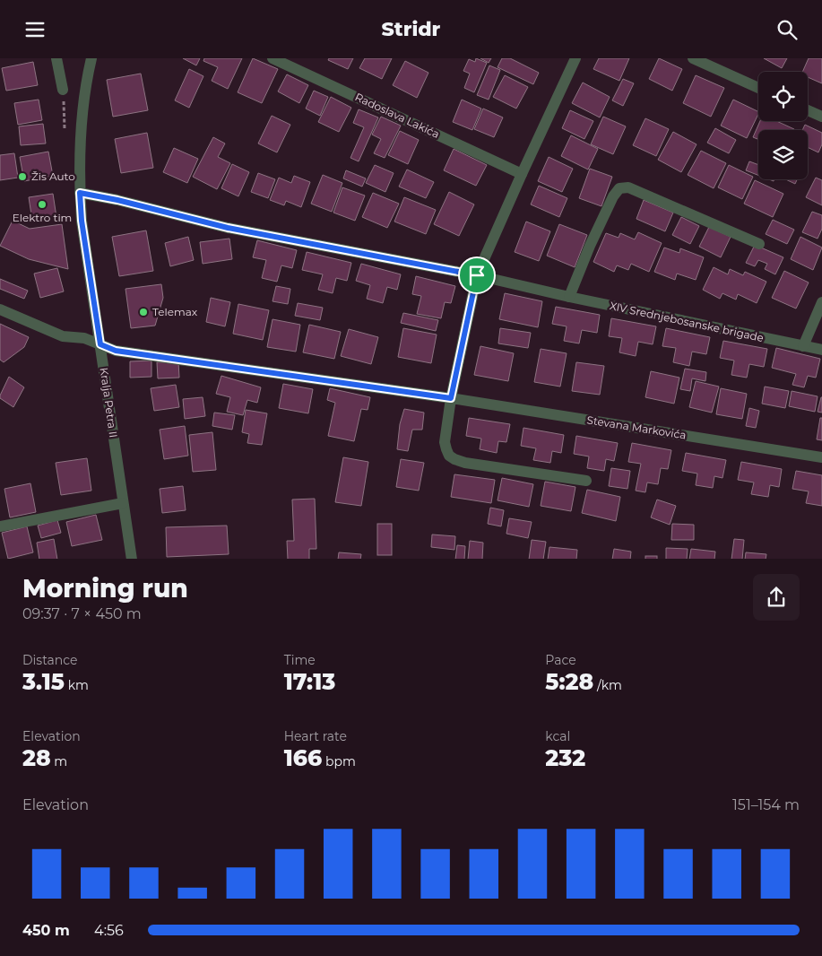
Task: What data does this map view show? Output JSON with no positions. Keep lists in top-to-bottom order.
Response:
{
  "streets": {
    "street": [
      "Radoslava Lakića",
      "XIV Srednjebosanske brigade",
      "Kralja Petra II",
      "Stevana Markovića"
    ]
  },
  "crossings": [
    ["XIV Srednjebosanske brigade", "Kralja Petra II"],
    ["Kralja Petra II", "Stevana Markovića"]
  ],
  "places": ["Žis Auto", "Elektro tim", "Telemax"],
  "page": {
    "header": "Stridr",
    "heading": ["Morning run", "09:37 · 7 × 450 m"],
    "stats": [
      ["Distance", "3.15 km"],
      ["Time", "17:13"],
      ["Pace", "5:28 /km"],
      ["Elevation", "28 m"],
      ["Heart rate", "166 bpm"],
      ["kcal", "232"]
    ],
    "chart": ["Elevation", "151–154 m"],
    "list": [
      {
        "name": "450 m",
        "note": "4:56"
      }
    ]
  }
}
